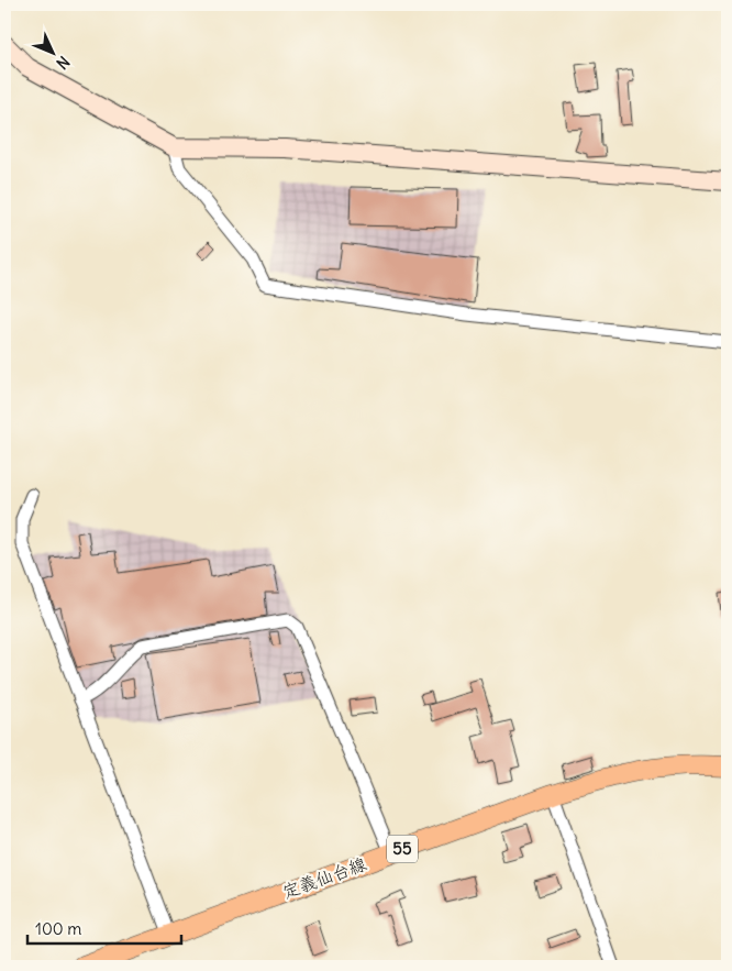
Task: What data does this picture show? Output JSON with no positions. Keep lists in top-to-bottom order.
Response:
{
  "streets": {
    "main road": ["55", "定義仙台線"]
  },
  "scale_bar": "100 m",
  "north": "bottom right"
}
